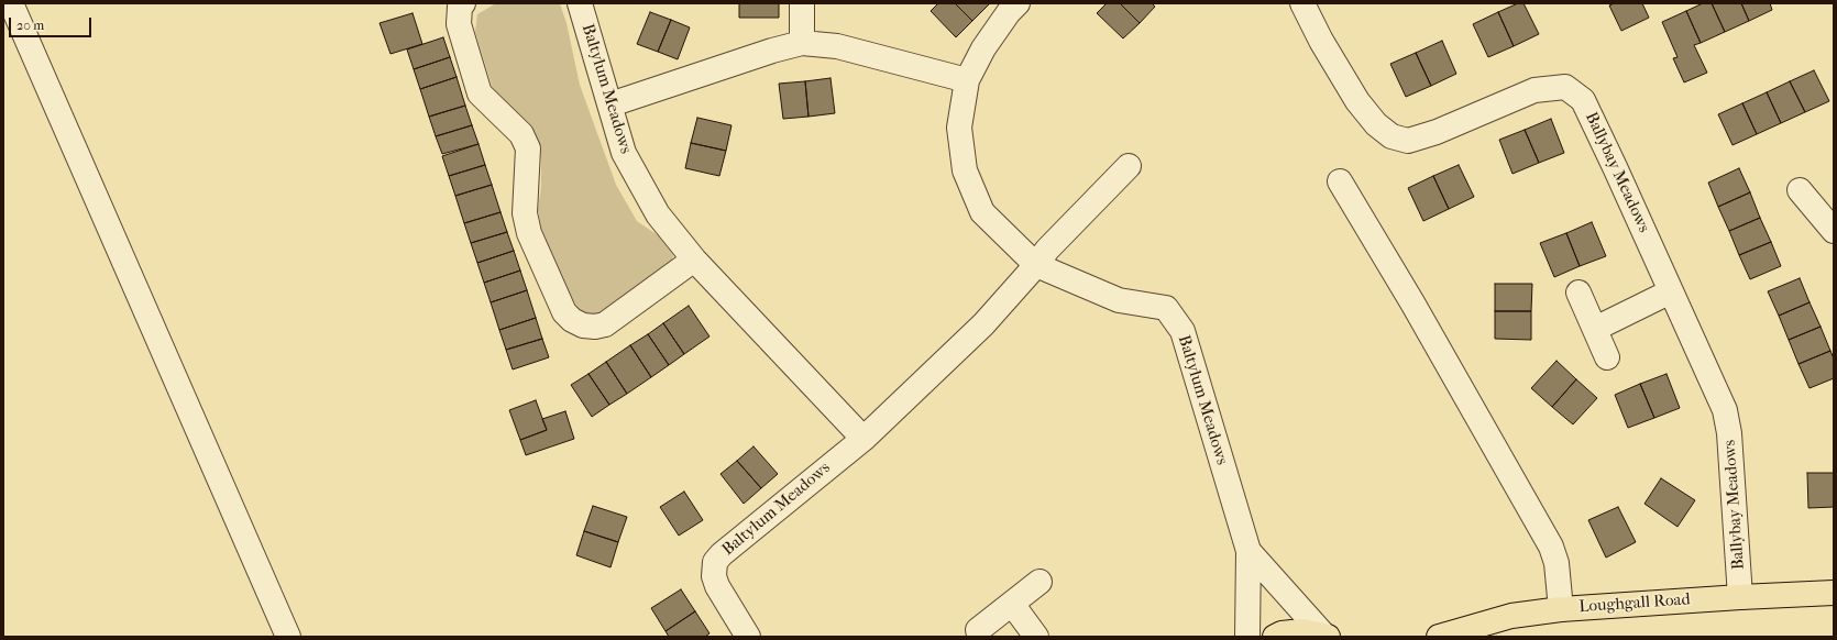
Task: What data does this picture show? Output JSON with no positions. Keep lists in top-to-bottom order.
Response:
{
  "streets": {
    "main road": ["Loughgall Road"],
    "street": ["Baltylum Meadows", "Ballybay Meadows"]
  },
  "crossings": [
    ["Ballybay Meadows", "Loughgall Road"]
  ],
  "scale_bar": "20 m"
}
